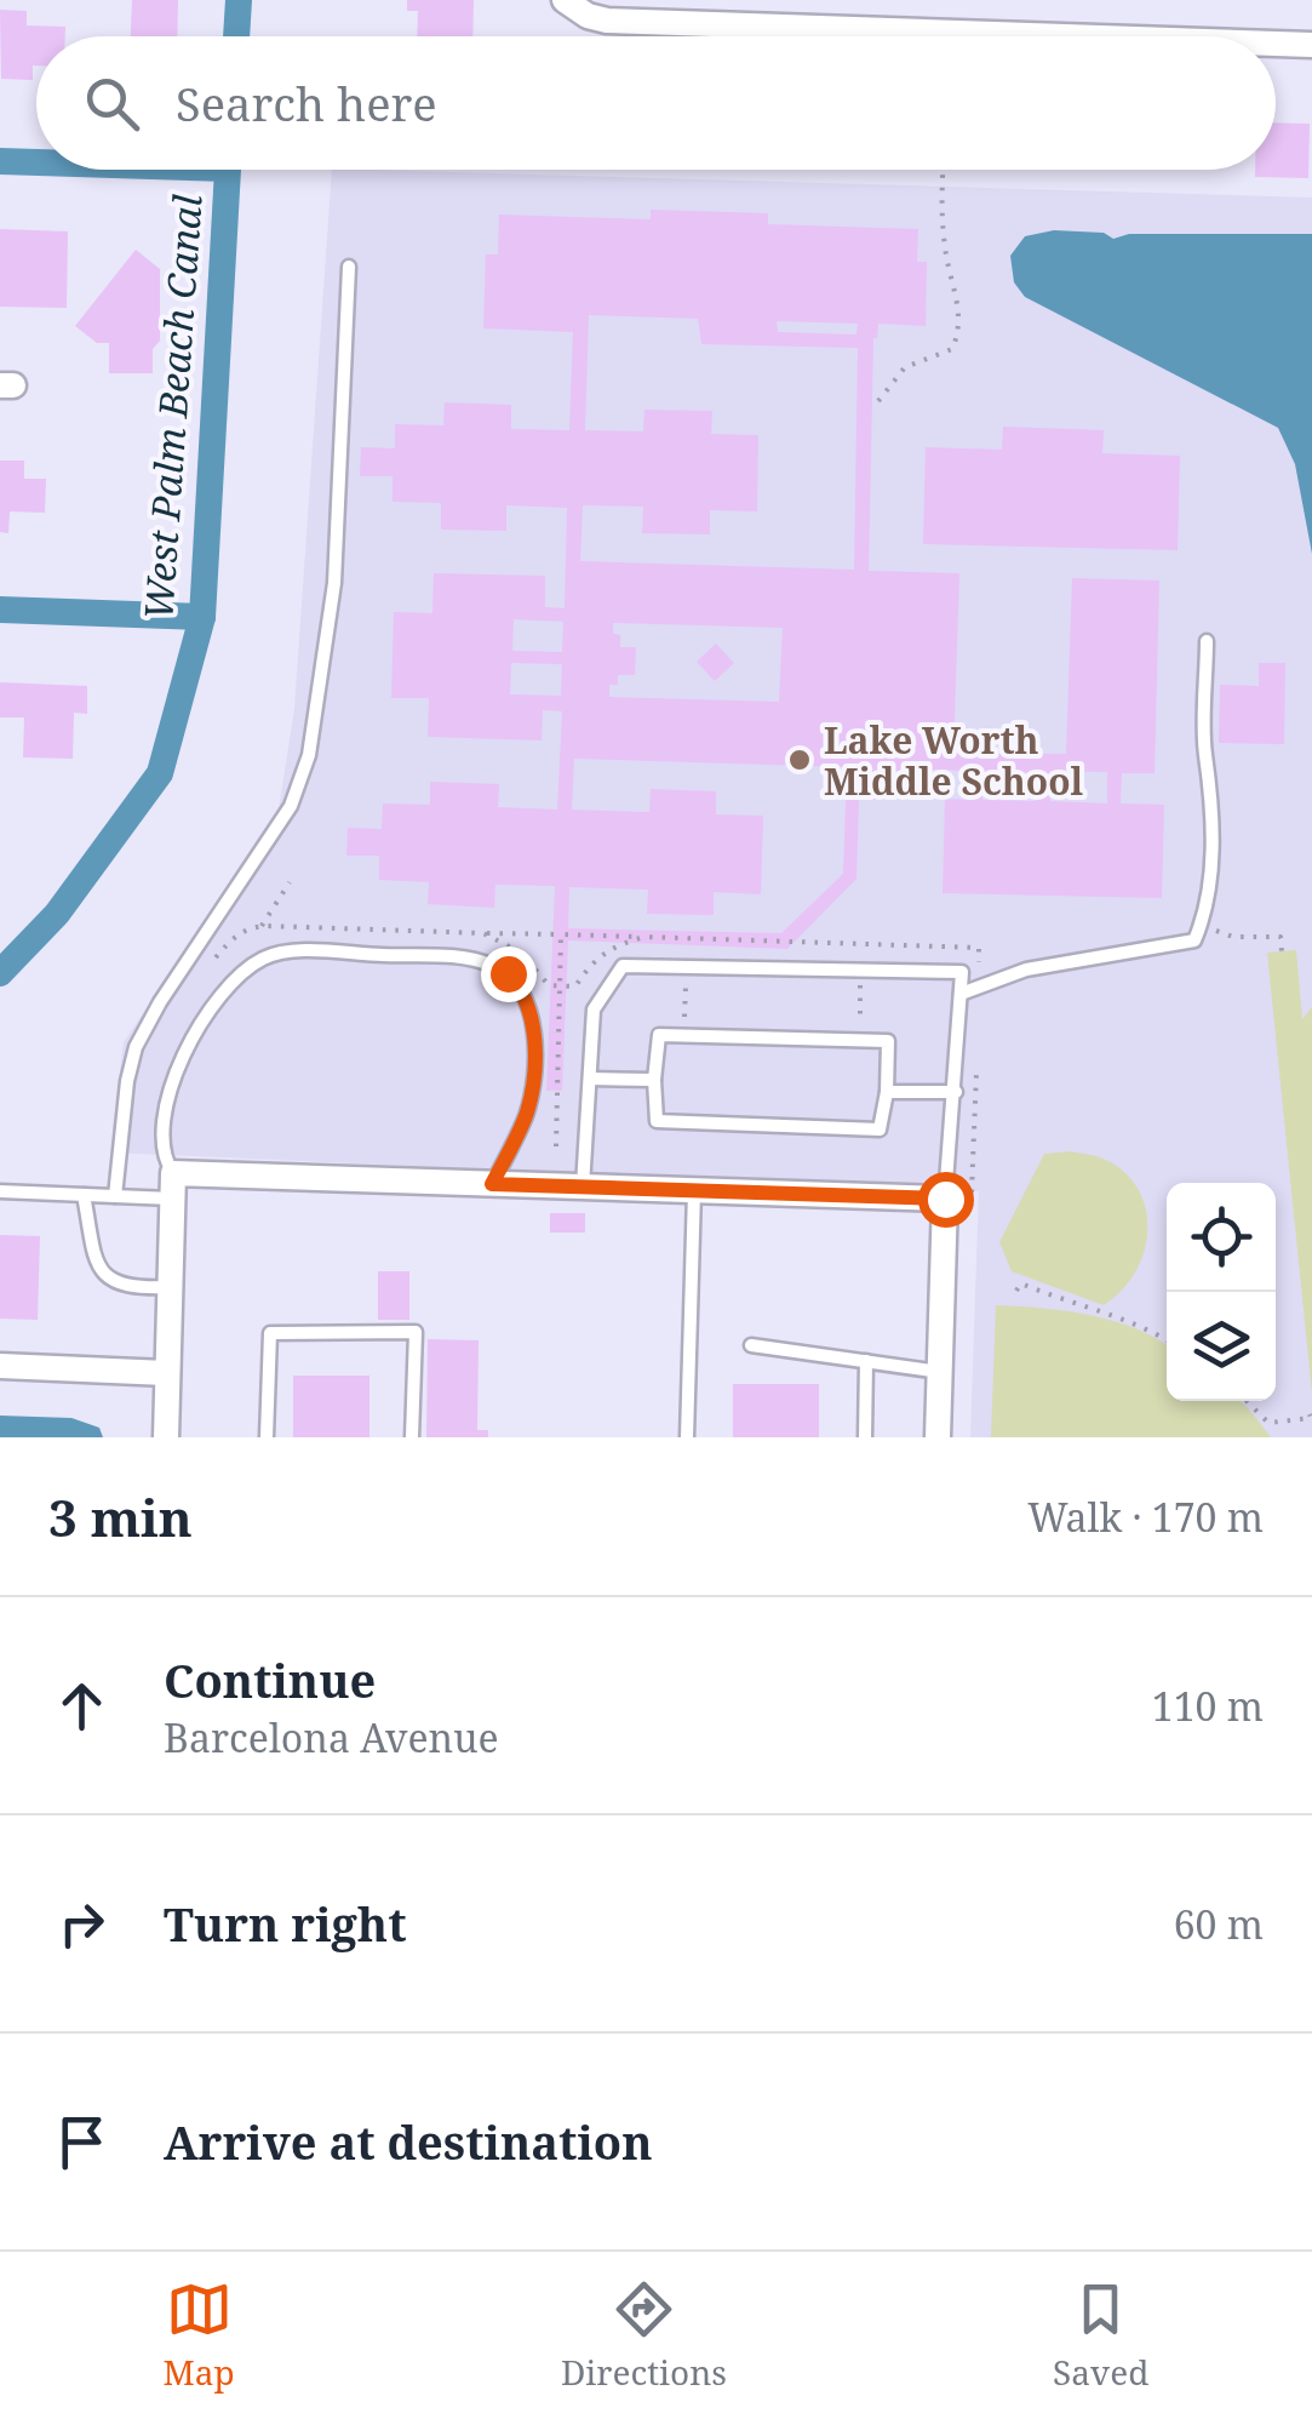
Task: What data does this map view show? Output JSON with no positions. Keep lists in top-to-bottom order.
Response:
{
  "water": ["West Palm Beach Canal"],
  "places": ["Lake Worth Middle School"],
  "page": {
    "search": "Search here",
    "heading": ["3 min", "Walk · 170 m"],
    "list": [
      ["Continue", "Barcelona Avenue", "110 m"],
      ["Turn right", "60 m"],
      "Arrive at destination"
    ],
    "nav": ["Map", "Directions", "Saved"]
  }
}
